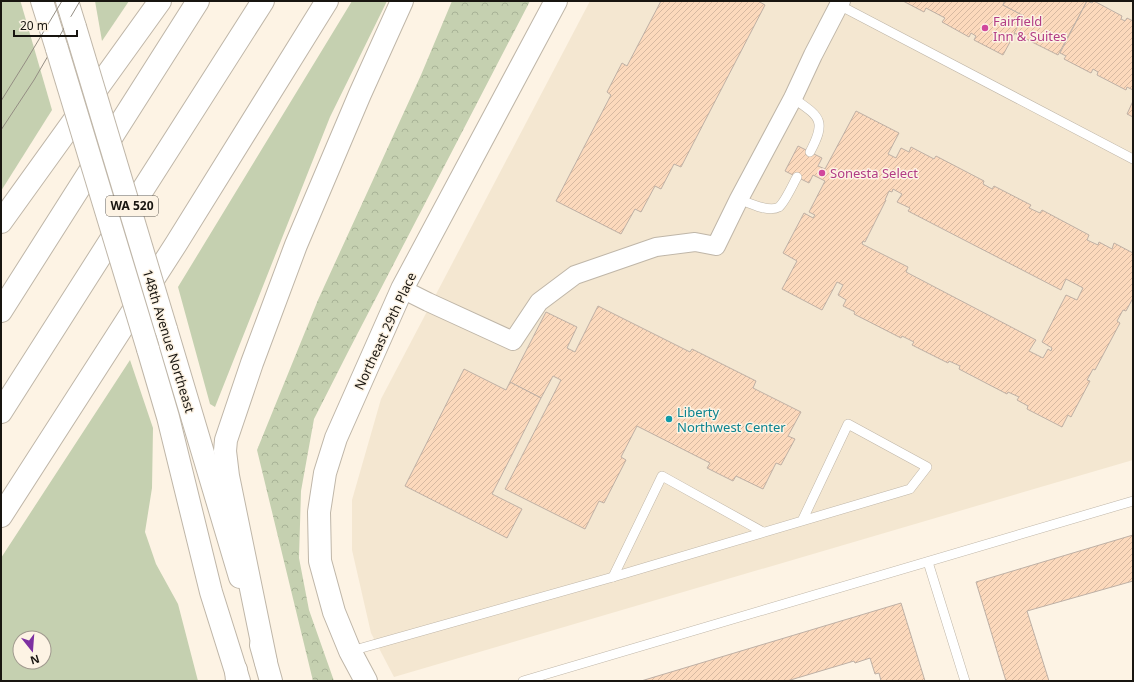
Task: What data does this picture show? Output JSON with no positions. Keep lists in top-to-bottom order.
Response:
{
  "streets": {
    "main road": ["WA 520", "Northeast 29th Place", "148th Avenue Northeast"]
  },
  "places": ["Fairfield Inn & Suites", "Sonesta Select", "Liberty Northwest Center"],
  "scale_bar": "20 m",
  "north": "bottom"
}
